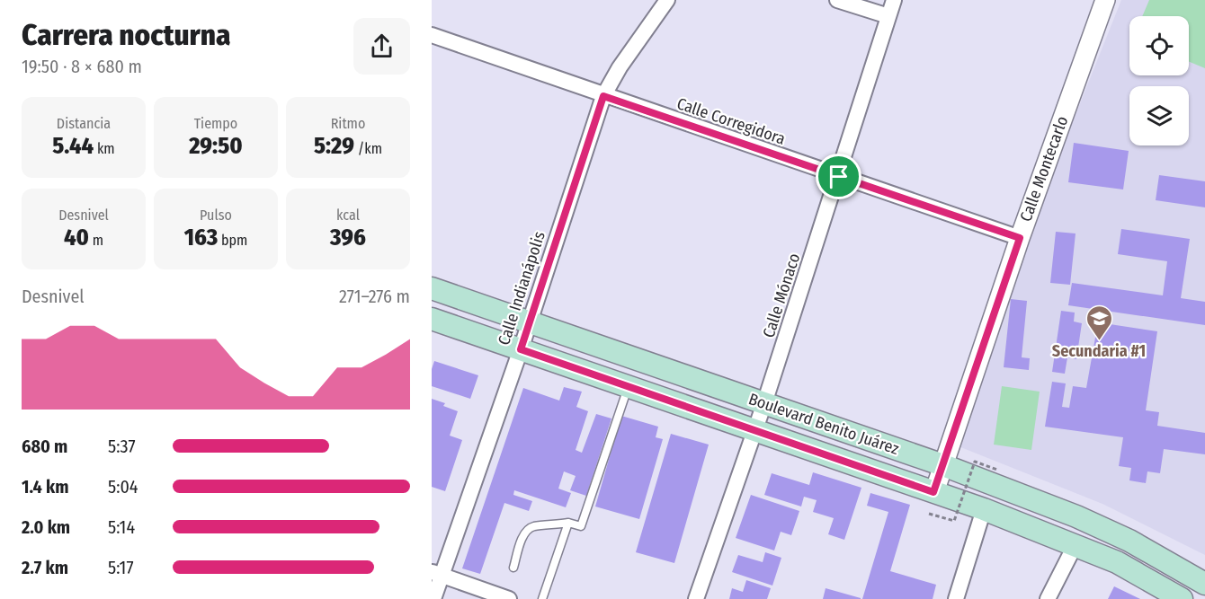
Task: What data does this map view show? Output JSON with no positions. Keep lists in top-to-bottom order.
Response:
{
  "streets": {
    "main road": ["Boulevard Benito Juárez"],
    "street": [
      "Calle Corregidora",
      "Calle Montecarlo",
      "Calle Indianápolis",
      "Calle Mónaco"
    ]
  },
  "crossings": [
    ["Calle Corregidora", "Calle Montecarlo"],
    ["Calle Corregidora", "Calle Indianápolis"],
    ["Calle Corregidora", "Calle Mónaco"],
    ["Calle Montecarlo", "Boulevard Benito Juárez"],
    ["Calle Indianápolis", "Boulevard Benito Juárez"],
    ["Calle Mónaco", "Boulevard Benito Juárez"]
  ],
  "places": {
    "school or university": ["Secundaria #1"]
  },
  "page": {
    "heading": ["Carrera nocturna", "19:50 · 8 × 680 m"],
    "stats": [
      ["Distancia", "5.44 km"],
      ["Tiempo", "29:50"],
      ["Ritmo", "5:29 /km"],
      ["Desnivel", "40 m"],
      ["Pulso", "163 bpm"],
      ["kcal", "396"]
    ],
    "chart": ["Desnivel", "271–276 m"],
    "list": [
      {
        "name": "680 m",
        "note": "5:37"
      },
      {
        "name": "1.4 km",
        "note": "5:04"
      },
      {
        "name": "2.0 km",
        "note": "5:14"
      },
      {
        "name": "2.7 km",
        "note": "5:17"
      }
    ]
  }
}
